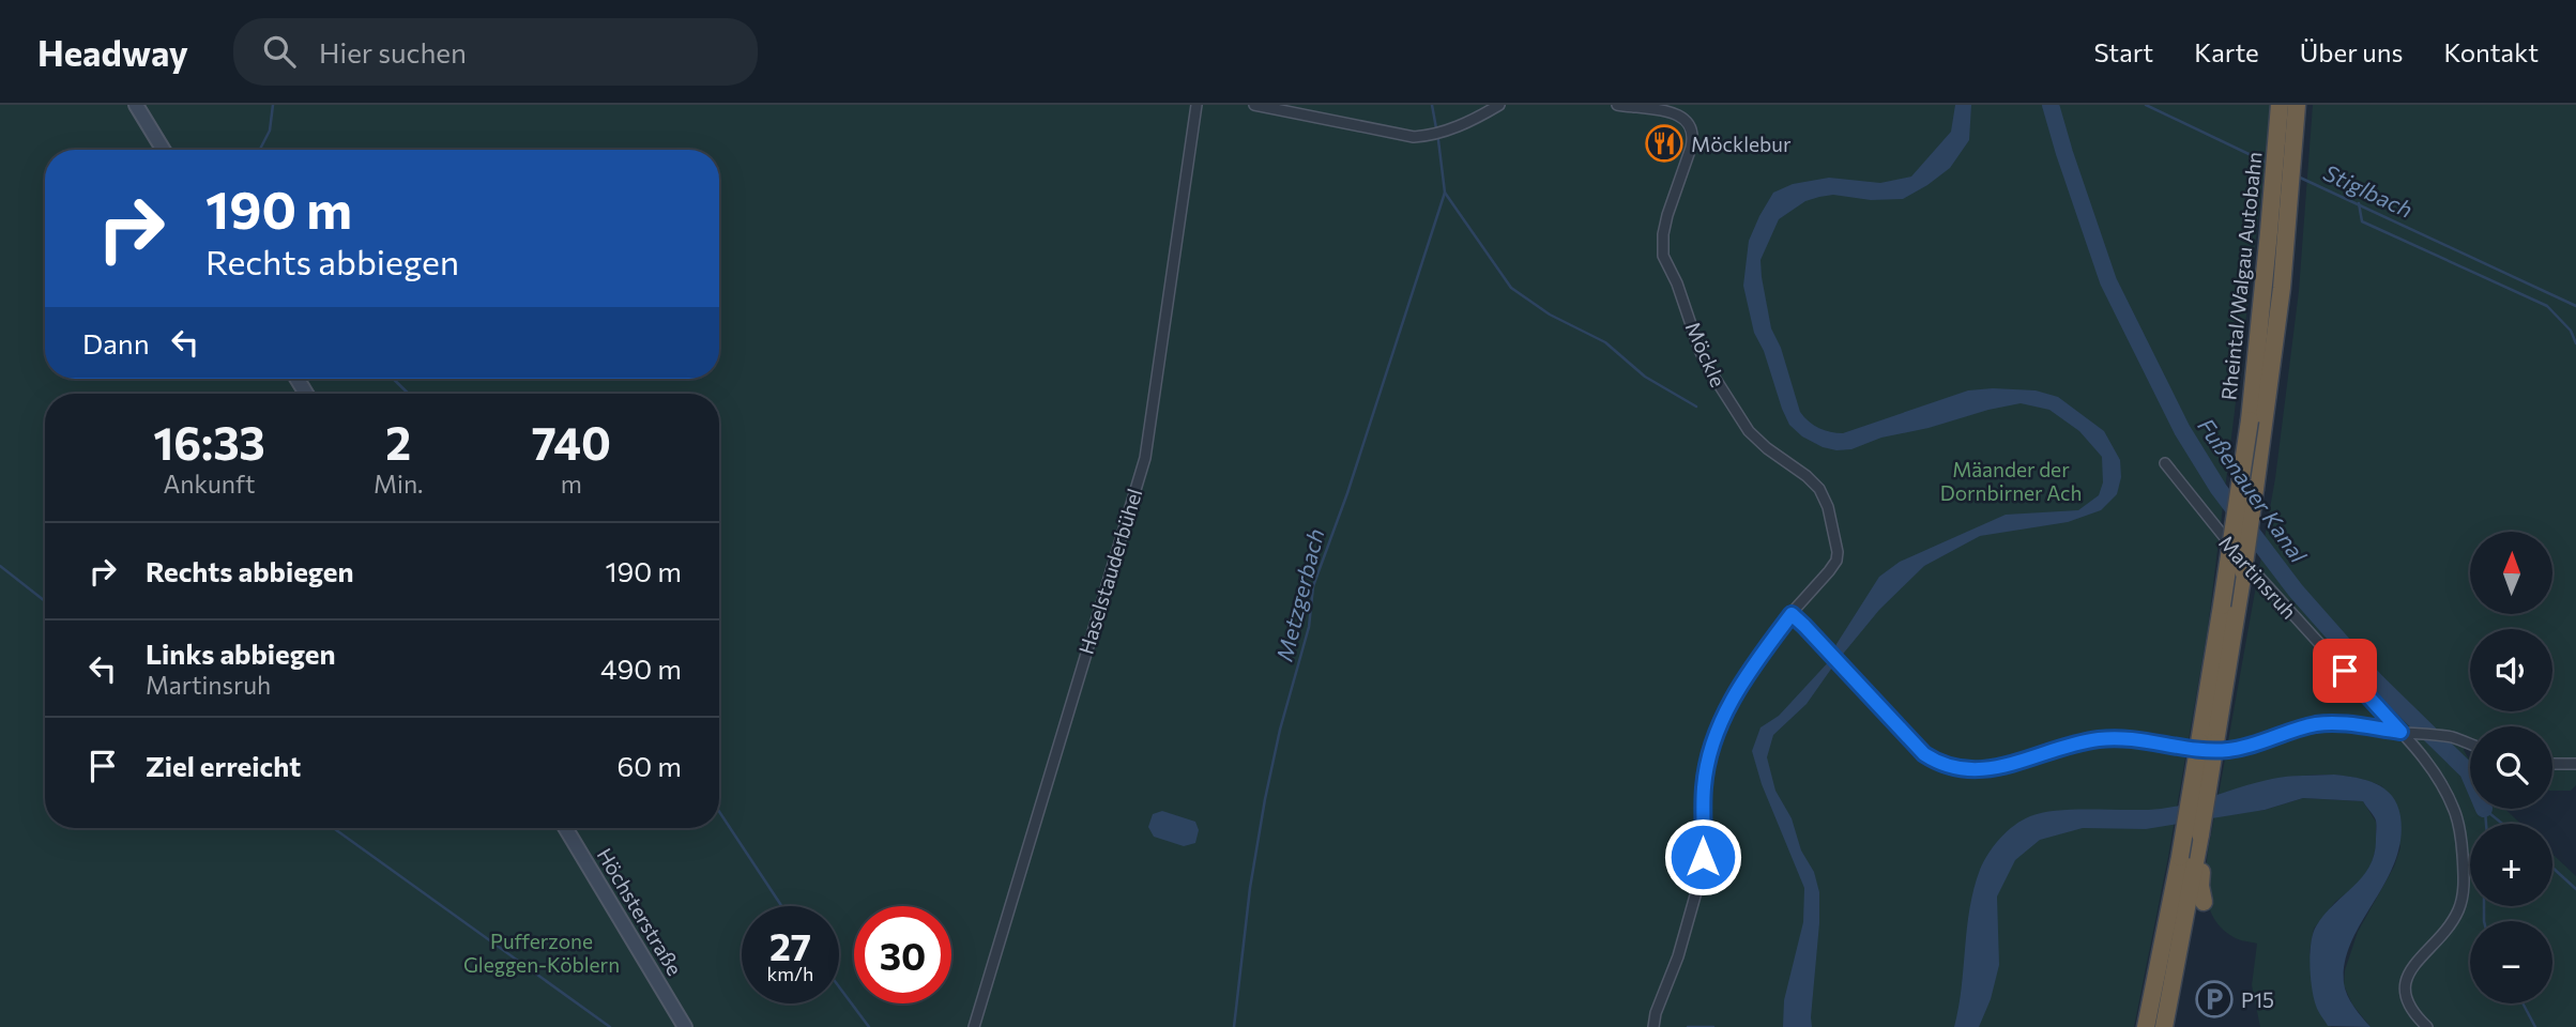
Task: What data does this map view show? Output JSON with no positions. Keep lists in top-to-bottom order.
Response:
{
  "streets": {
    "highway": ["Rheintal/Walgau Autobahn"],
    "main road": ["Höchsterstraße"],
    "street": ["Möckle", "Haselstauderbühel", "Martinsruh"]
  },
  "water": ["Stiglbach", "Fußenauer Kanal", "Metzgerbach"],
  "parks": ["Mäander der Dornbirner Ach", "Pufferzone Gleggen-Köblern"],
  "places": {
    "restaurant": ["Möcklebur"],
    "parking": ["P15"]
  },
  "north": "top",
  "page": {
    "header": "Headway",
    "search": "Hier suchen",
    "nav": [
      "Start",
      "Karte",
      "Über uns",
      "Kontakt"
    ],
    "turn": ["190 m", "Rechts abbiegen"],
    "then": "Dann",
    "eta": [
      "16:33",
      "Ankunft",
      "2",
      "Min.",
      "740",
      "m"
    ],
    "list": [
      {
        "name": "Rechts abbiegen",
        "value": "190 m"
      },
      {
        "name": "Links abbiegen",
        "note": "Martinsruh",
        "value": "490 m"
      },
      {
        "name": "Ziel erreicht",
        "value": "60 m"
      }
    ],
    "map_buttons": ["+", "−"],
    "speed": "27 km/h",
    "limit": "30"
  }
}
